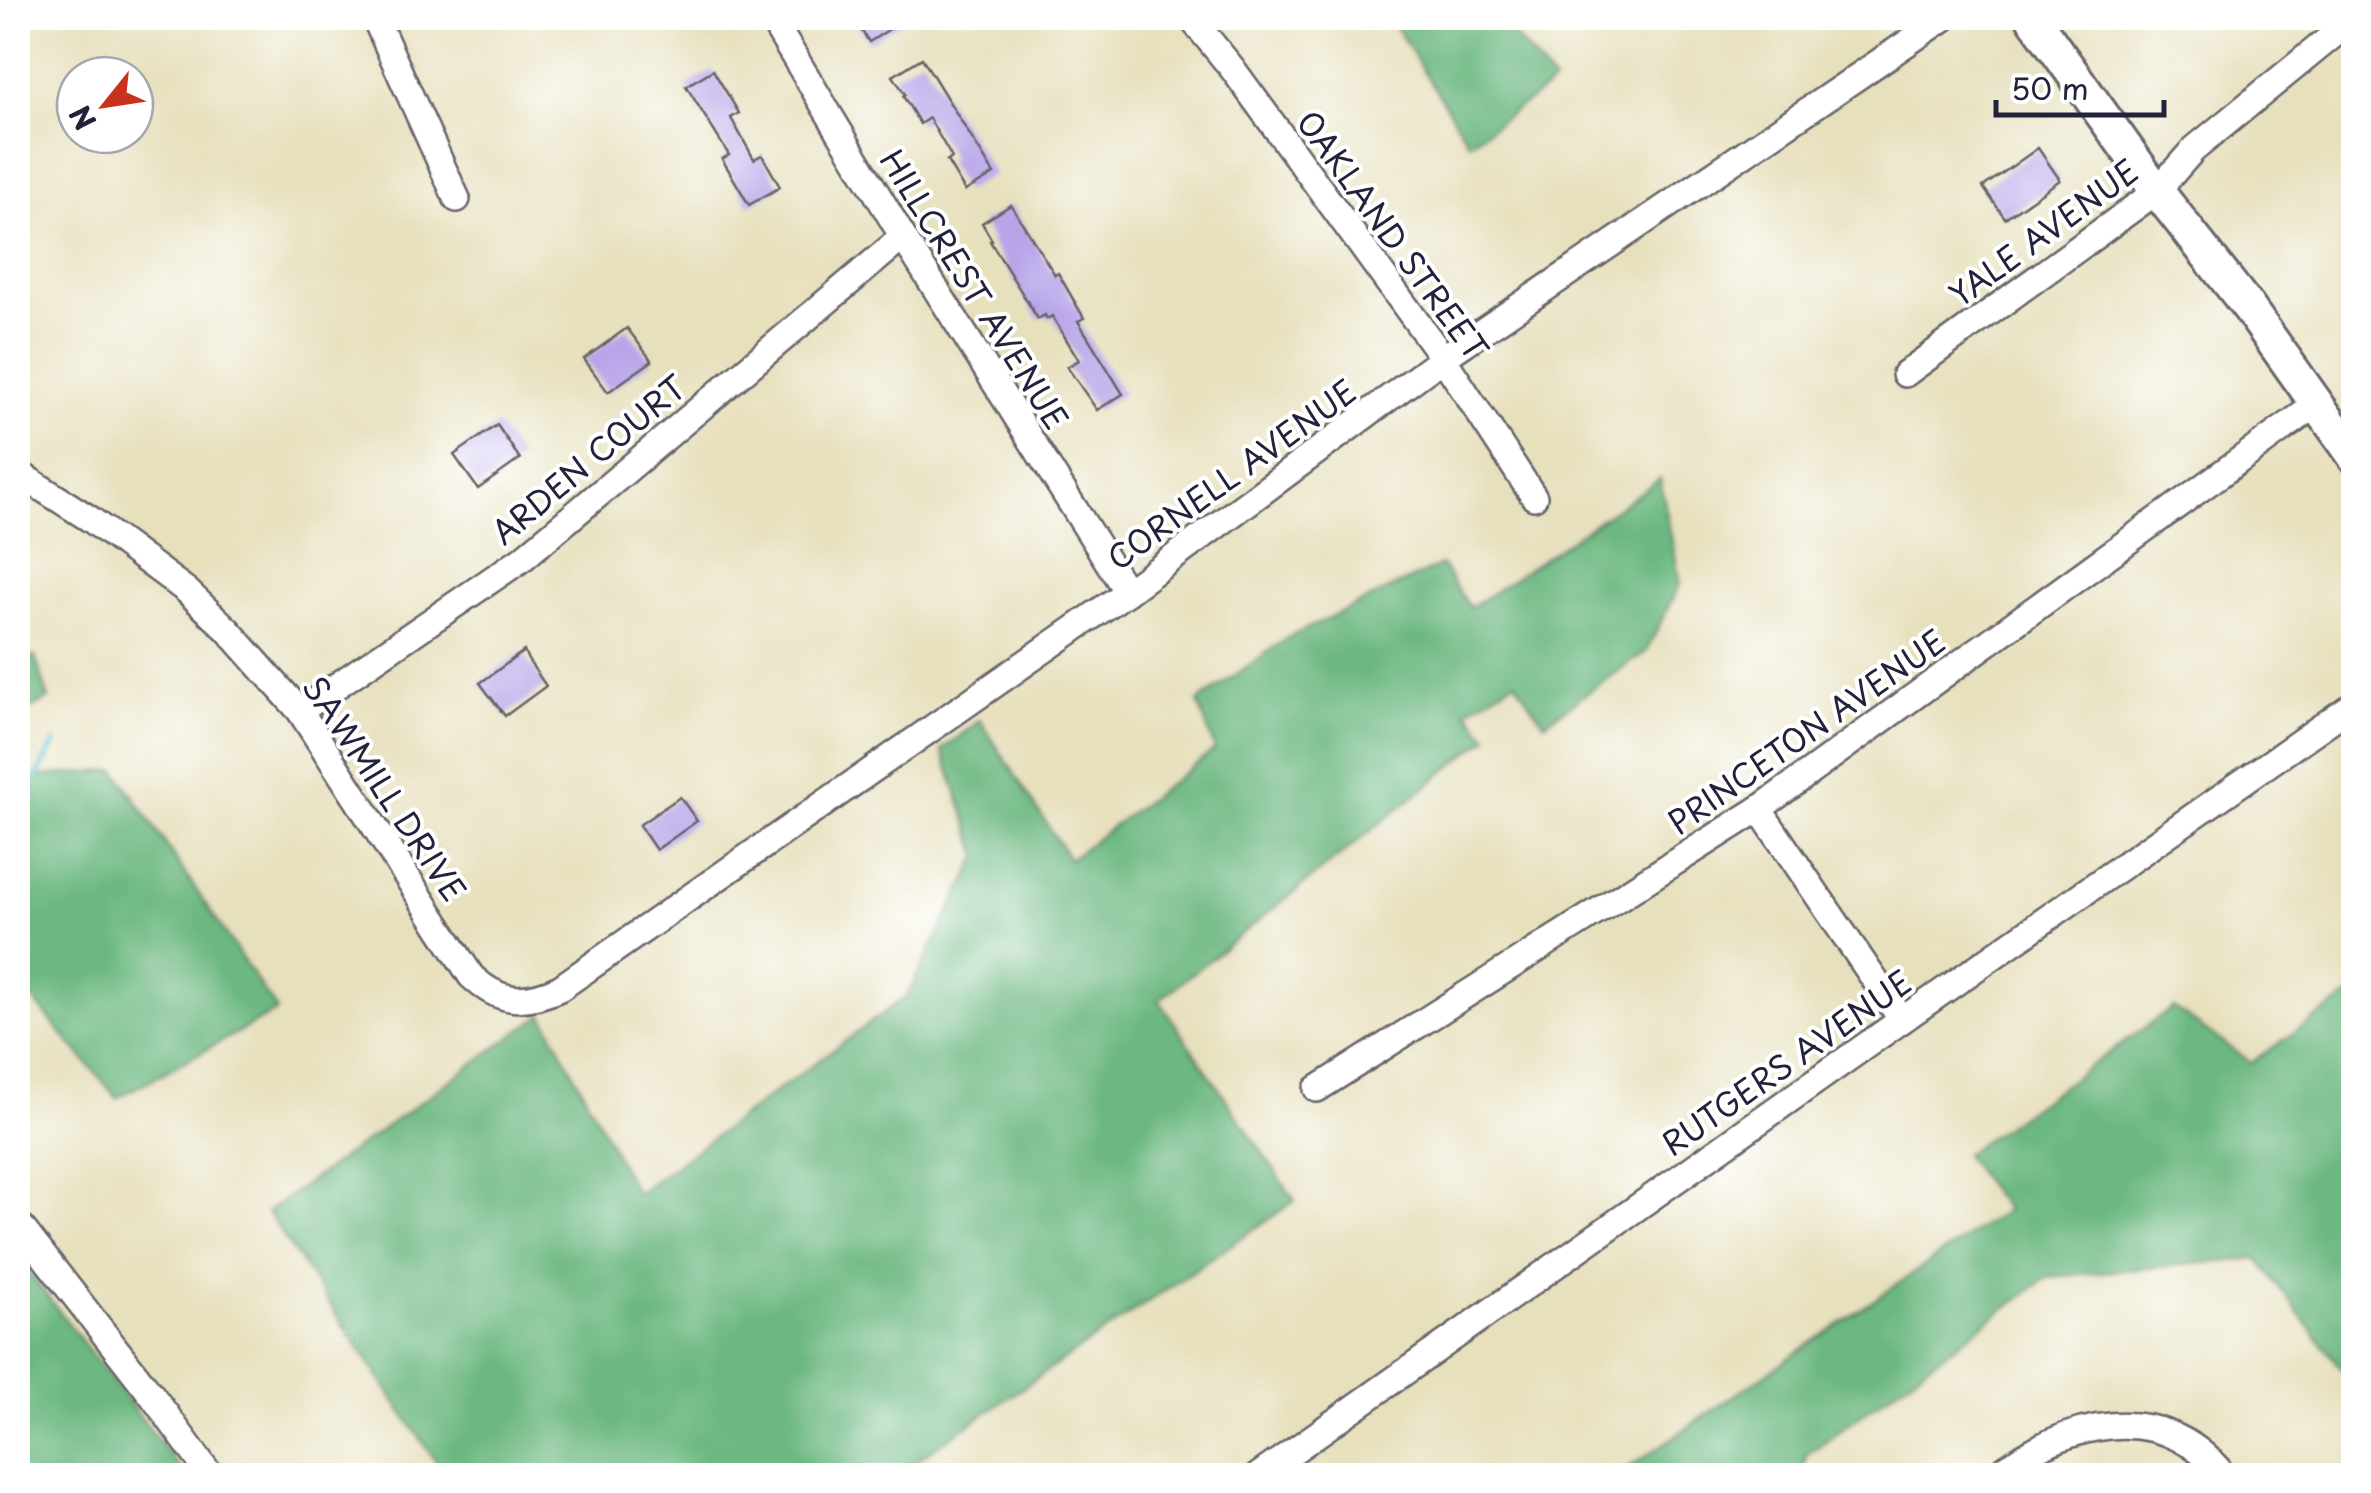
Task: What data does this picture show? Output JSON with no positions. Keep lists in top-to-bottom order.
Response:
{
  "streets": {
    "street": [
      "YALE AVENUE",
      "OAKLAND STREET",
      "HILLCREST AVENUE",
      "ARDEN COURT",
      "CORNELL AVENUE",
      "PRINCETON AVENUE",
      "SAWMILL DRIVE",
      "RUTGERS AVENUE"
    ]
  },
  "crossings": [
    ["OAKLAND STREET", "CORNELL AVENUE"],
    ["HILLCREST AVENUE", "ARDEN COURT"],
    ["HILLCREST AVENUE", "CORNELL AVENUE"],
    ["ARDEN COURT", "SAWMILL DRIVE"],
    ["CORNELL AVENUE", "SAWMILL DRIVE"]
  ],
  "scale_bar": "50 m",
  "north": "bottom left"
}
